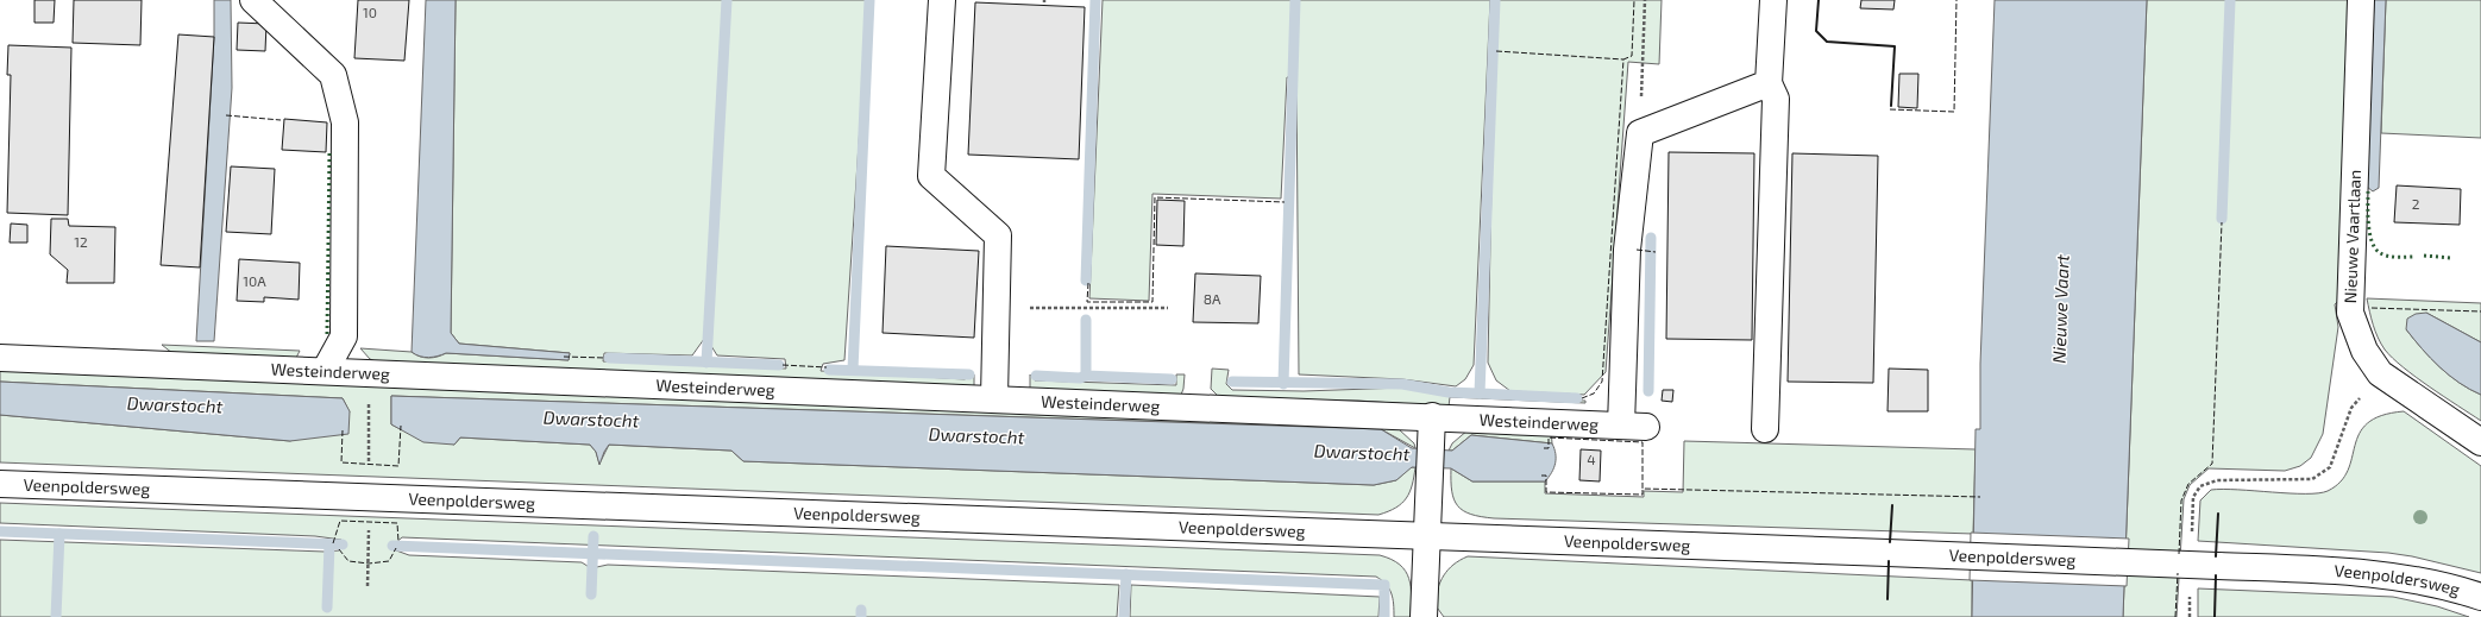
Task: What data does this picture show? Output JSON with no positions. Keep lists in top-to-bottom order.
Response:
{
  "streets": {
    "street": ["Nieuwe Vaartlaan", "Westeinderweg", "Veenpoldersweg"]
  },
  "water": ["Nieuwe Vaart", "Dwarstocht"],
  "house_numbers": [
    "10",
    "2",
    "12",
    "10A",
    "8A",
    "4"
  ]
}
